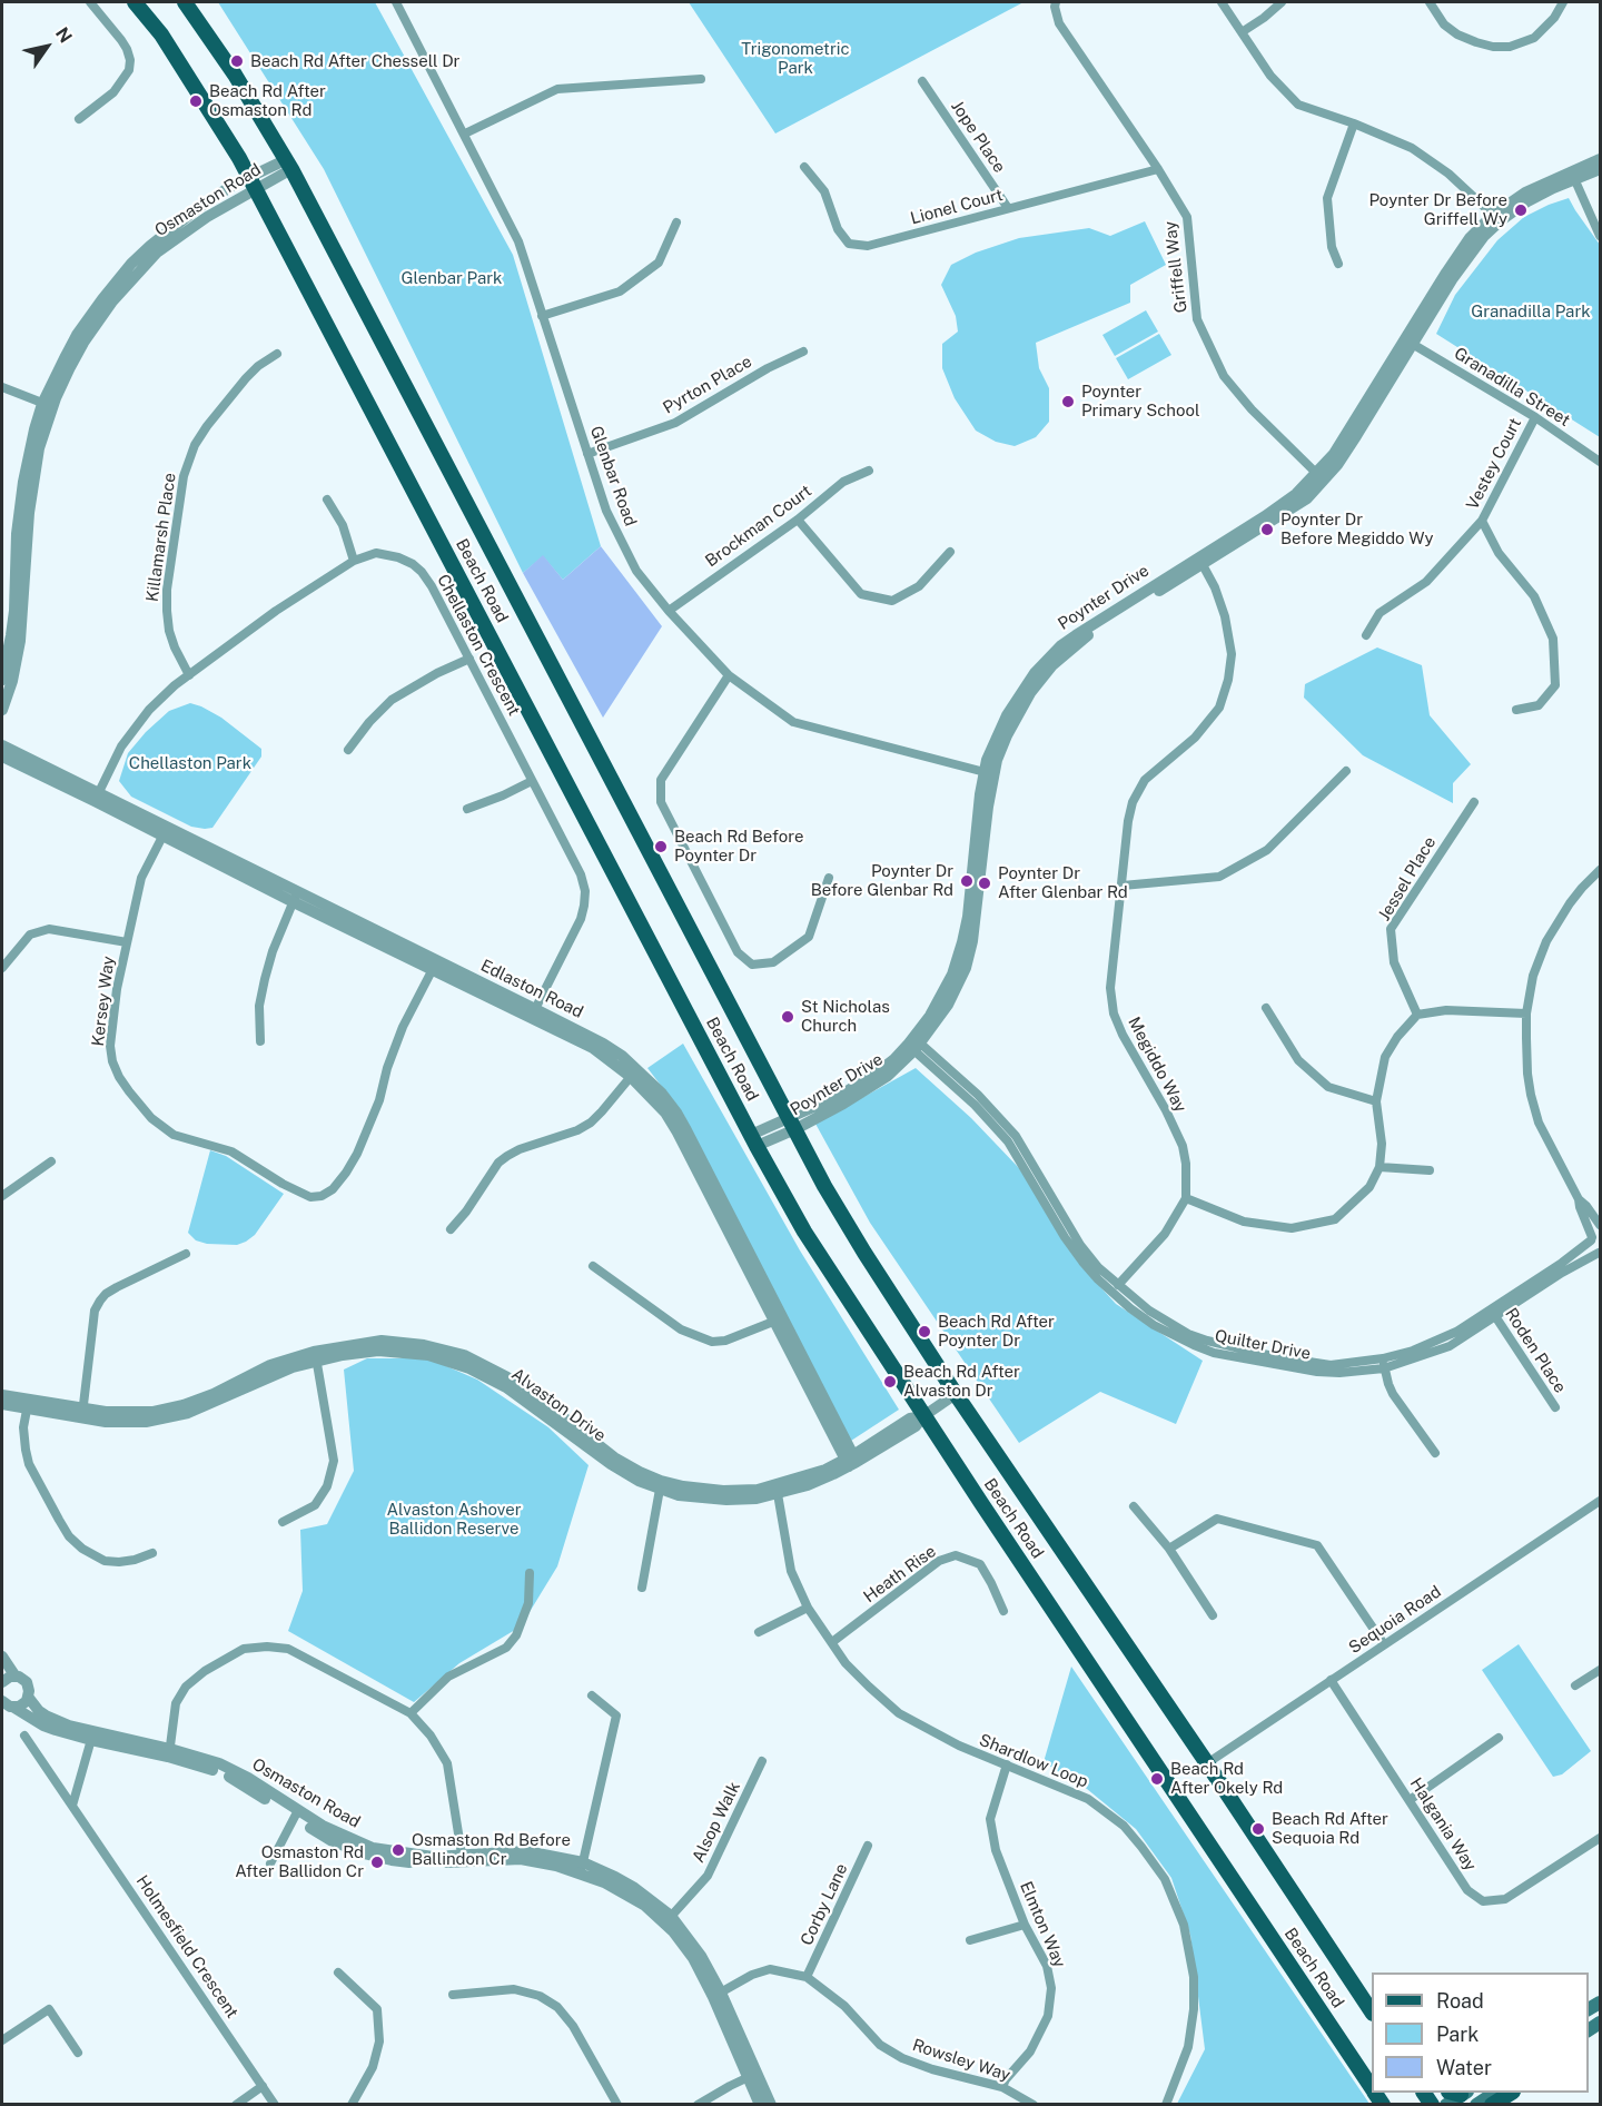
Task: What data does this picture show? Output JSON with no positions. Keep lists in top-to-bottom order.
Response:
{
  "streets": {
    "main road": ["Beach Road"],
    "street": [
      "Jope Place",
      "Osmaston Road",
      "Lionel Court",
      "Griffell Way",
      "Pyrton Place",
      "Granadilla Street",
      "Vestey Court",
      "Glenbar Road",
      "Brockman Court",
      "Killamarsh Place",
      "Poynter Drive",
      "Chellaston Crescent",
      "Jessel Place",
      "Edlaston Road",
      "Kersey Way",
      "Megiddo Way",
      "Quilter Drive",
      "Roden Place",
      "Alvaston Drive",
      "Heath Rise",
      "Sequoia Road",
      "Shardlow Loop",
      "Alsop Walk",
      "Halgania Way",
      "Corby Lane",
      "Elmton Way",
      "Holmesfield Crescent",
      "Rowsley Way"
    ]
  },
  "crossings": [
    ["Jope Place", "Lionel Court"],
    ["Osmaston Road", "Beach Road"],
    ["Osmaston Road", "Alsop Walk"],
    ["Osmaston Road", "Rowsley Way"],
    ["Lionel Court", "Griffell Way"],
    ["Griffell Way", "Poynter Drive"],
    ["Pyrton Place", "Glenbar Road"],
    ["Granadilla Street", "Vestey Court"],
    ["Granadilla Street", "Poynter Drive"],
    ["Glenbar Road", "Brockman Court"],
    ["Glenbar Road", "Poynter Drive"],
    ["Killamarsh Place", "Chellaston Crescent"],
    ["Beach Road", "Poynter Drive"],
    ["Beach Road", "Alvaston Drive"],
    ["Beach Road", "Sequoia Road"],
    ["Poynter Drive", "Megiddo Way"],
    ["Poynter Drive", "Quilter Drive"],
    ["Chellaston Crescent", "Edlaston Road"],
    ["Edlaston Road", "Kersey Way"],
    ["Edlaston Road", "Alvaston Drive"],
    ["Quilter Drive", "Roden Place"],
    ["Alvaston Drive", "Shardlow Loop"],
    ["Heath Rise", "Shardlow Loop"],
    ["Sequoia Road", "Halgania Way"],
    ["Shardlow Loop", "Elmton Way"],
    ["Corby Lane", "Rowsley Way"],
    ["Elmton Way", "Rowsley Way"]
  ],
  "parks": [
    "Trigonometric Park",
    "Glenbar Park",
    "Granadilla Park",
    "Chellaston Park",
    "Alvaston Ashover Ballidon Reserve"
  ],
  "places": [
    "Beach Rd After Chessell Dr",
    "Beach Rd After Osmaston Rd",
    "Poynter Dr Before Griffell Wy",
    "Poynter Primary School",
    "Poynter Dr Before Megiddo Wy",
    "Beach Rd Before Poynter Dr",
    "Poynter Dr Before Glenbar Rd",
    "Poynter Dr After Glenbar Rd",
    "St Nicholas Church",
    "Beach Rd After Poynter Dr",
    "Beach Rd After Alvaston Dr",
    "Beach Rd After Okely Rd",
    "Beach Rd After Sequoia Rd",
    "Osmaston Rd Before Ballindon Cr",
    "Osmaston Rd After Ballidon Cr"
  ],
  "legend": ["Road", "Park", "Water"],
  "north": "top right"
}
